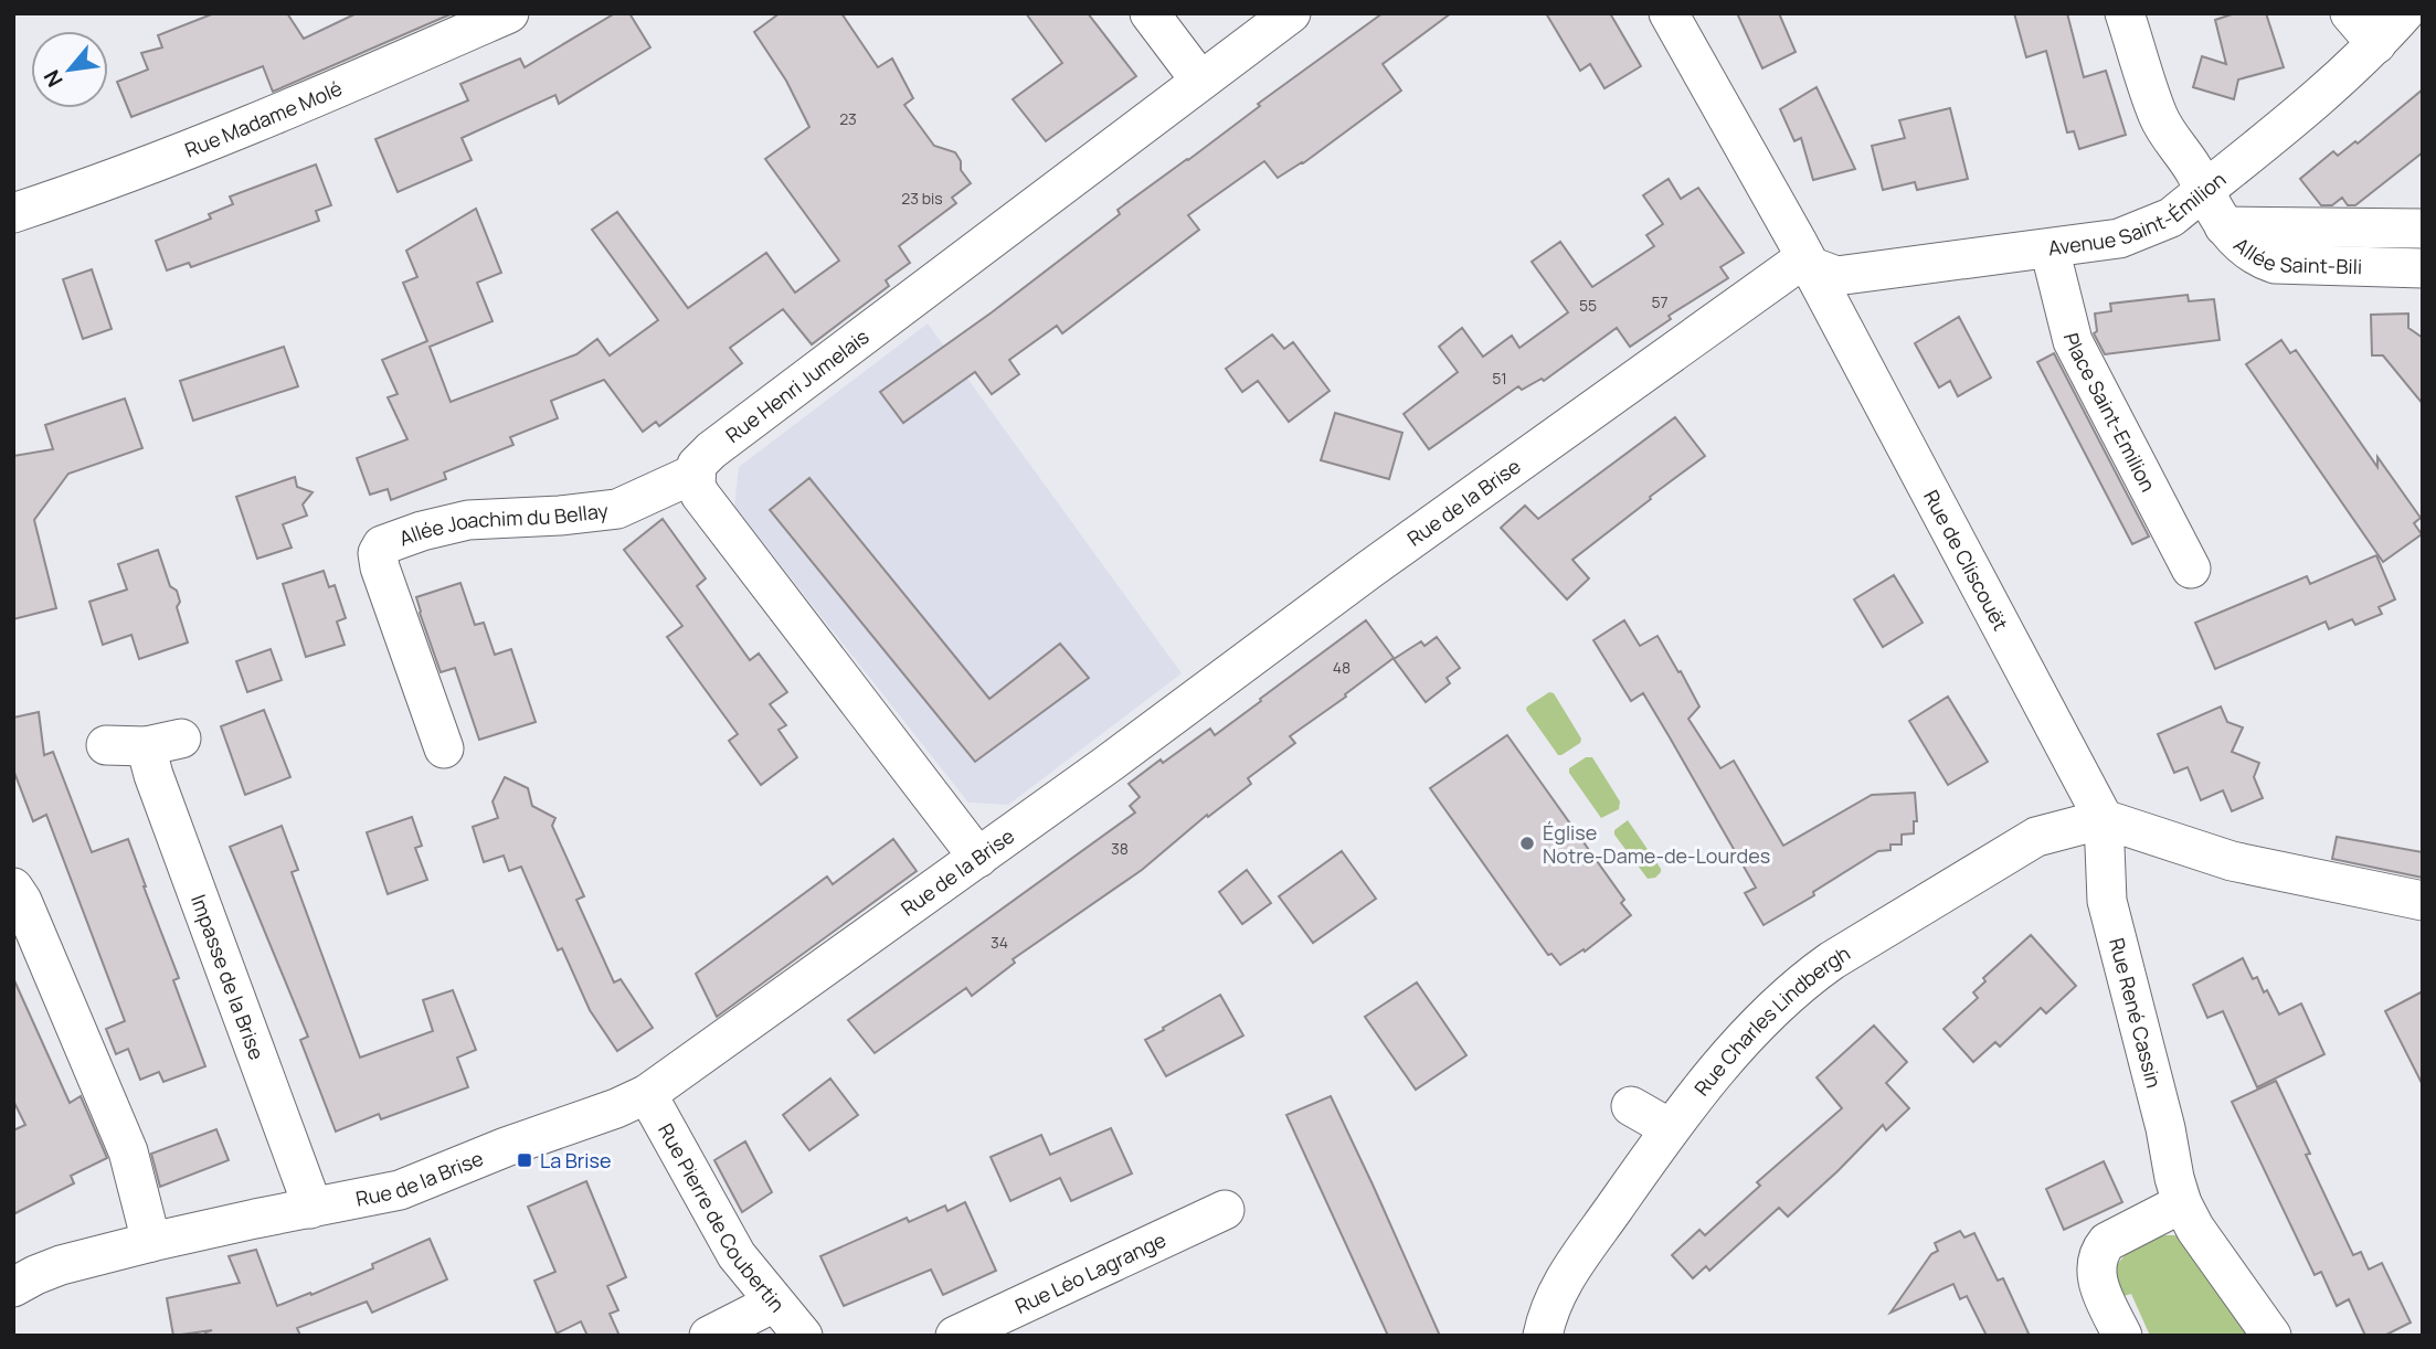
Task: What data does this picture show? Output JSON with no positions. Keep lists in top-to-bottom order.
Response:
{
  "streets": {
    "street": [
      "Rue Madame Molé",
      "Avenue Saint-Émilion",
      "Allée Saint-Bili",
      "Rue Henri Jumelais",
      "Place Saint-Emilion",
      "Rue de la Brise",
      "Allée Joachim du Bellay",
      "Rue de Cliscouët",
      "Impasse de la Brise",
      "Rue René Cassin",
      "Rue Charles Lindbergh",
      "Rue Pierre de Coubertin",
      "Rue Léo Lagrange"
    ]
  },
  "crossings": [
    ["Avenue Saint-Émilion", "Allée Saint-Bili"],
    ["Avenue Saint-Émilion", "Place Saint-Emilion"],
    ["Avenue Saint-Émilion", "Rue de la Brise"],
    ["Avenue Saint-Émilion", "Rue de Cliscouët"],
    ["Rue Henri Jumelais", "Allée Joachim du Bellay"],
    ["Rue de la Brise", "Rue de Cliscouët"],
    ["Rue de la Brise", "Impasse de la Brise"],
    ["Rue de la Brise", "Rue Pierre de Coubertin"],
    ["Rue de Cliscouët", "Rue René Cassin"],
    ["Rue de Cliscouët", "Rue Charles Lindbergh"],
    ["Rue René Cassin", "Rue Charles Lindbergh"]
  ],
  "places": {
    "other": ["Église Notre-Dame-de-Lourdes"],
    "transit": ["La Brise"]
  },
  "house_numbers": [
    "23",
    "23 bis",
    "57",
    "55",
    "51",
    "48",
    "38",
    "34"
  ],
  "north": "bottom left"
}
